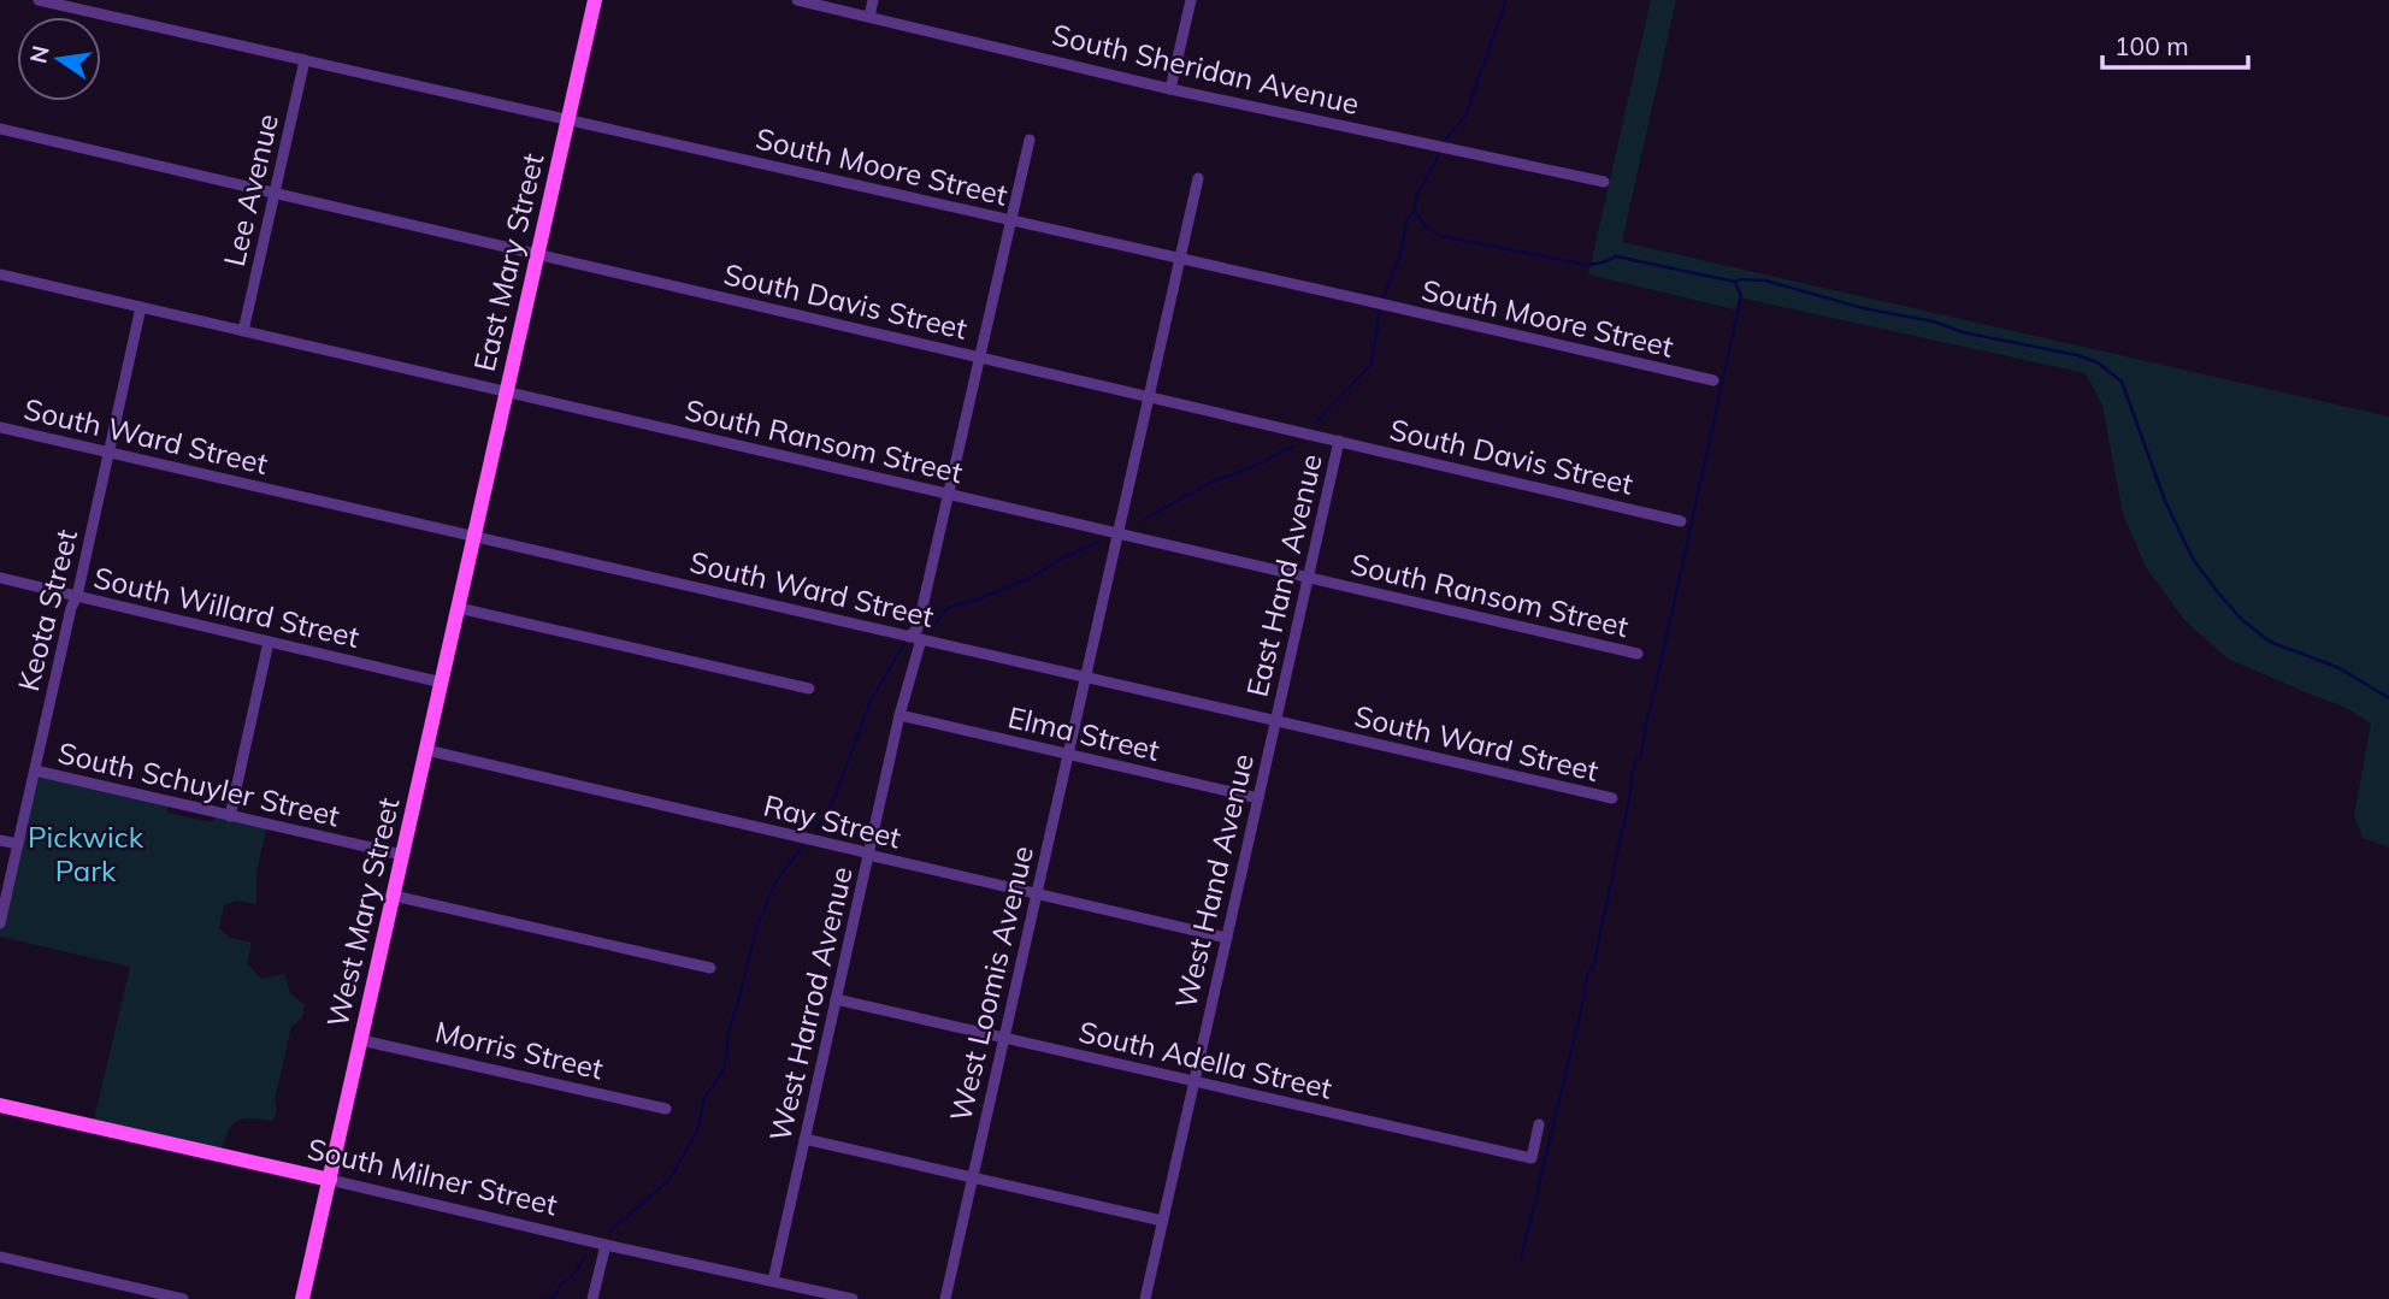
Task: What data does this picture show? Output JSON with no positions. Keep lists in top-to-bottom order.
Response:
{
  "streets": {
    "main road": ["East Mary Street", "West Mary Street", "South Milner Street"],
    "street": [
      "South Sheridan Avenue",
      "South Moore Street",
      "Lee Avenue",
      "South Davis Street",
      "South Ward Street",
      "South Ransom Street",
      "East Hand Avenue",
      "South Willard Street",
      "Keota Street",
      "Elma Street",
      "South Schuyler Street",
      "Ray Street",
      "West Hand Avenue",
      "West Loomis Avenue",
      "West Harrod Avenue",
      "Morris Street",
      "South Adella Street"
    ]
  },
  "crossings": [
    ["South Moore Street", "Lee Avenue"],
    ["South Moore Street", "East Mary Street"],
    ["South Moore Street", "West Loomis Avenue"],
    ["Lee Avenue", "South Davis Street"],
    ["Lee Avenue", "South Ransom Street"],
    ["East Mary Street", "South Davis Street"],
    ["East Mary Street", "South Ward Street"],
    ["East Mary Street", "South Ransom Street"],
    ["East Mary Street", "West Mary Street"],
    ["South Davis Street", "East Hand Avenue"],
    ["South Davis Street", "West Loomis Avenue"],
    ["South Ward Street", "East Hand Avenue"],
    ["South Ward Street", "Keota Street"],
    ["South Ward Street", "West Hand Avenue"],
    ["South Ward Street", "West Mary Street"],
    ["South Ward Street", "West Loomis Avenue"],
    ["South Ward Street", "West Harrod Avenue"],
    ["South Ransom Street", "East Hand Avenue"],
    ["South Ransom Street", "Keota Street"],
    ["South Ransom Street", "West Loomis Avenue"],
    ["East Hand Avenue", "West Hand Avenue"],
    ["South Willard Street", "Keota Street"],
    ["South Willard Street", "West Mary Street"],
    ["Keota Street", "South Schuyler Street"],
    ["Elma Street", "West Hand Avenue"],
    ["Elma Street", "West Loomis Avenue"],
    ["Elma Street", "West Harrod Avenue"],
    ["South Schuyler Street", "West Mary Street"],
    ["Ray Street", "West Hand Avenue"],
    ["Ray Street", "West Mary Street"],
    ["Ray Street", "West Loomis Avenue"],
    ["Ray Street", "West Harrod Avenue"],
    ["West Hand Avenue", "South Adella Street"],
    ["West Mary Street", "Morris Street"],
    ["West Mary Street", "South Milner Street"],
    ["West Loomis Avenue", "South Adella Street"],
    ["West Harrod Avenue", "South Adella Street"],
    ["West Harrod Avenue", "South Milner Street"]
  ],
  "parks": ["Pickwick Park"],
  "scale_bar": "100 m",
  "north": "left"
}
